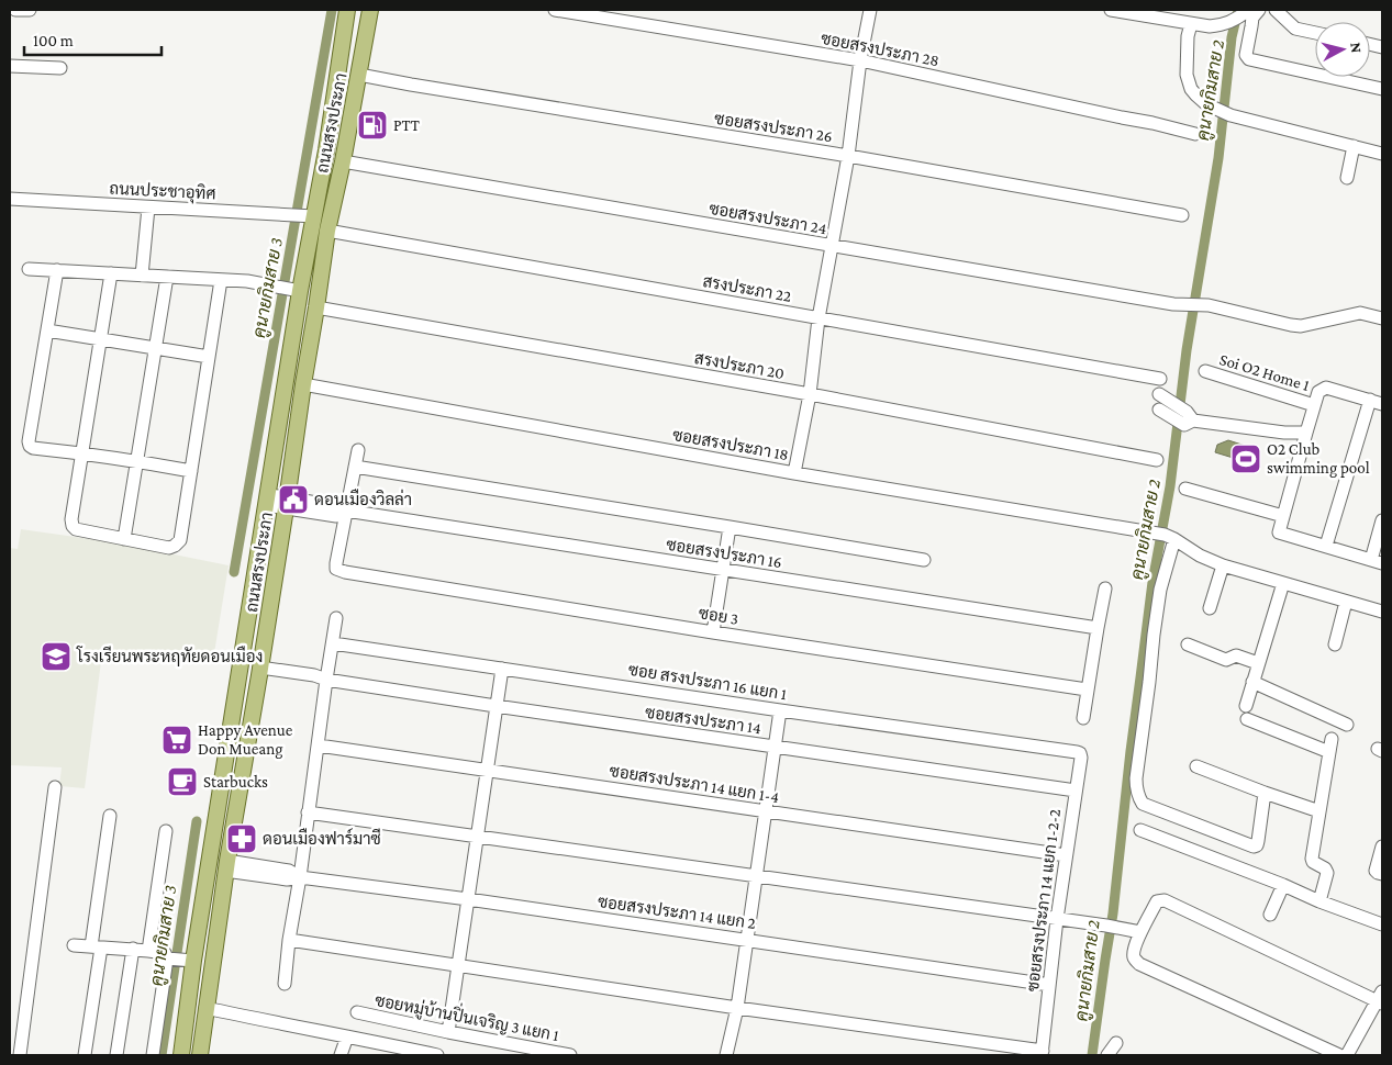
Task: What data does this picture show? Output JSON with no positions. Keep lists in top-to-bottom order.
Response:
{
  "streets": {
    "main road": ["ถนนสรงประภา"],
    "street": [
      "ซอยสรงประภา 28",
      "ซอยสรงประภา 26",
      "ถนนประชาอุทิศ",
      "ซอยสรงประภา 24",
      "สรงประภา 22",
      "สรงประภา 20",
      "Soi O2 Home 1",
      "ซอยสรงประภา 18",
      "ซอยสรงประภา 16",
      "ซอย 3",
      "ซอย สรงประภา 16 แยก 1",
      "ซอยสรงประภา 14",
      "ซอยสรงประภา 14 แยก 1-4",
      "ซอยสรงประภา 14 แยก 1-2-2",
      "ซอยสรงประภา 14 แยก 2",
      "ซอยหมู่บ้านปิ่นเจริญ 3 แยก 1"
    ]
  },
  "crossings": [
    ["ถนนสรงประภา", "ซอยสรงประภา 26"],
    ["ถนนสรงประภา", "ถนนประชาอุทิศ"],
    ["ถนนสรงประภา", "ซอยสรงประภา 24"],
    ["ถนนสรงประภา", "สรงประภา 22"],
    ["ถนนสรงประภา", "สรงประภา 20"],
    ["ถนนสรงประภา", "ซอยสรงประภา 18"],
    ["ถนนสรงประภา", "ซอยสรงประภา 16"],
    ["ถนนสรงประภา", "ซอยสรงประภา 14"],
    ["ถนนสรงประภา", "ซอยสรงประภา 14 แยก 2"],
    ["ซอยสรงประภา 16", "ซอย 3"],
    ["ซอย สรงประภา 16 แยก 1", "ซอยสรงประภา 14 แยก 1-2-2"],
    ["ซอยสรงประภา 14", "ซอยสรงประภา 14 แยก 1-2-2"],
    ["ซอยสรงประภา 14 แยก 1-4", "ซอยสรงประภา 14 แยก 1-2-2"],
    ["ซอยสรงประภา 14 แยก 1-2-2", "ซอยสรงประภา 14 แยก 2"]
  ],
  "water": ["คูนายกิมสาย 2", "คูนายกิมสาย 3"],
  "places": {
    "fuel station": ["PTT"],
    "sports": ["O2 Club swimming pool"],
    "public building": ["ดอนเมืองวิลล่า"],
    "school or university": ["โรงเรียนพระหฤทัยดอนเมือง"],
    "supermarket": ["Happy Avenue Don Mueang"],
    "cafe": ["Starbucks"],
    "pharmacy": ["ดอนเมืองฟาร์มาซี"]
  },
  "scale_bar": "100 m",
  "north": "right"
}
